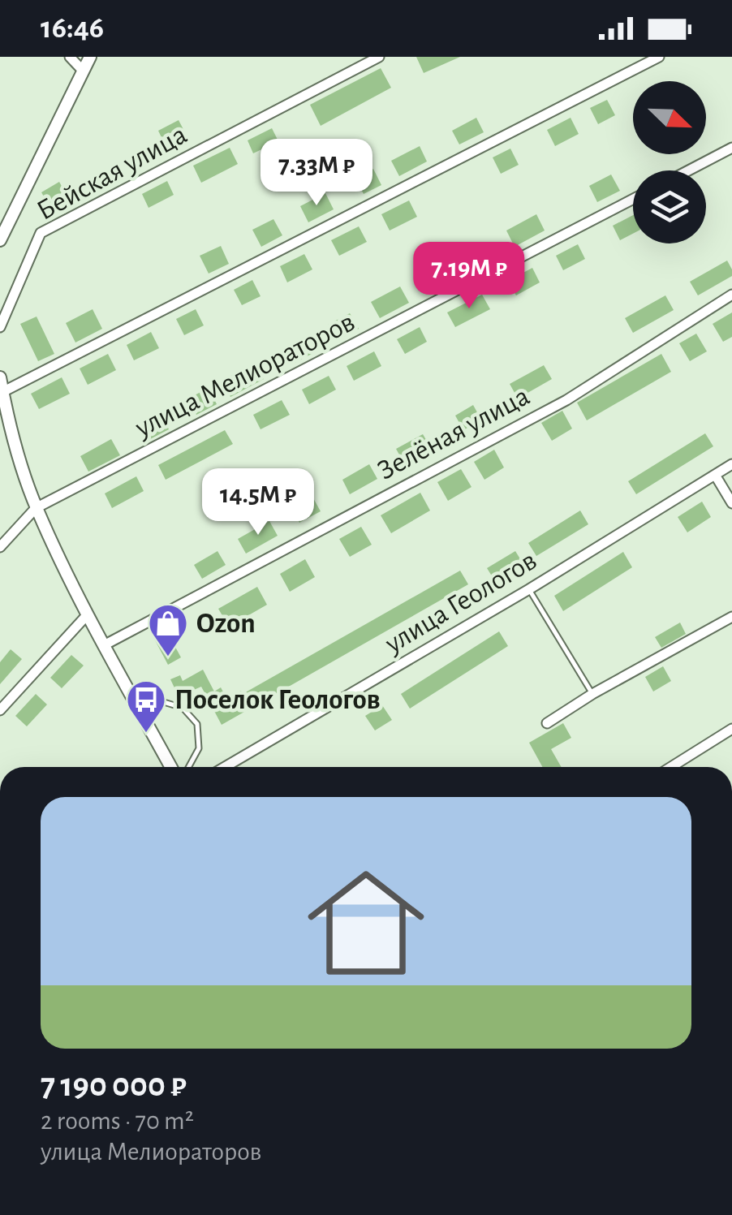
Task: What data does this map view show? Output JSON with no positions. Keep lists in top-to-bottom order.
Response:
{
  "streets": {
    "street": [
      "Бейская улица",
      "улица Мелиораторов",
      "Зелёная улица",
      "улица Геологов"
    ]
  },
  "places": {
    "shop": ["Ozon"],
    "bus stop": ["Поселок Геологов"]
  },
  "north": "bottom right",
  "page": {
    "status": "16:46",
    "price": ["7.33M ₽", "7.19M ₽", "14.5M ₽"],
    "list": [
      {
        "name": "7 190 000 ₽",
        "note": "2 rooms · 70 m² · улица Мелиораторов"
      }
    ]
  }
}
